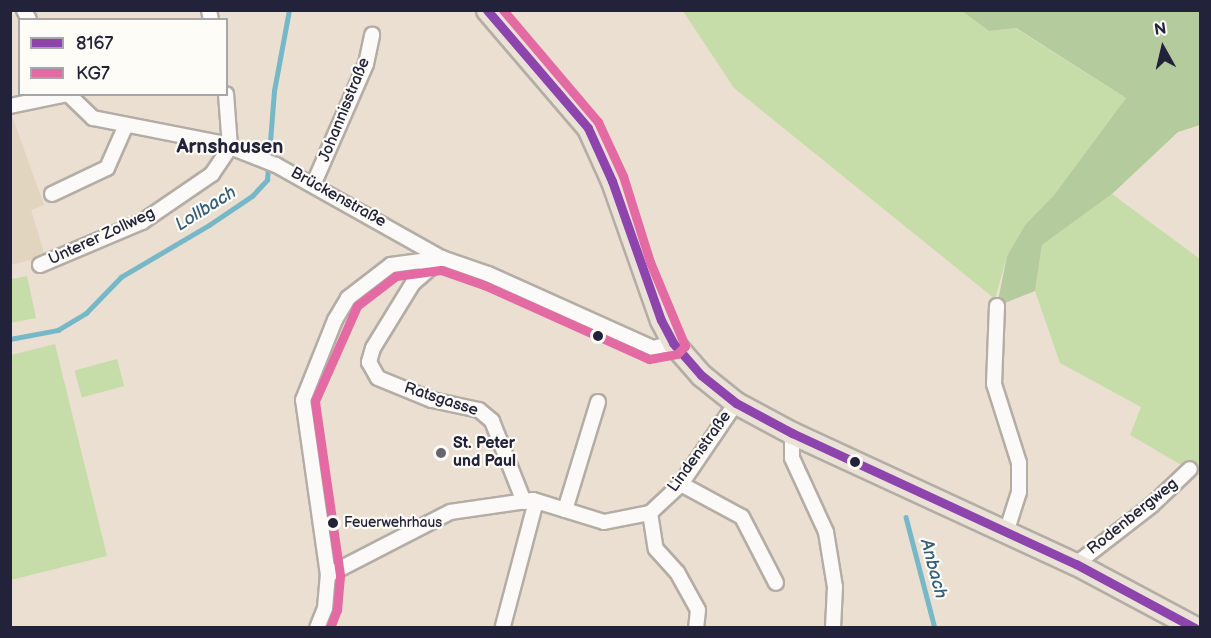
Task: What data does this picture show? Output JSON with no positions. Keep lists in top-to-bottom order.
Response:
{
  "streets": {
    "street": [
      "Johannisstraße",
      "Brückenstraße",
      "Unterer Zollweg",
      "Ratsgasse",
      "Lindenstraße",
      "Rodenbergweg"
    ]
  },
  "crossings": [
    ["Johannisstraße", "Brückenstraße"],
    ["Brückenstraße", "Unterer Zollweg"],
    ["Brückenstraße", "Ratsgasse"]
  ],
  "districts": ["Arnshausen"],
  "water": ["Lollbach", "Anbach"],
  "places": ["St. Peter und Paul", "Feuerwehrhaus"],
  "lines": ["transit line 8167", "transit line KG7"],
  "legend": ["8167", "KG7"],
  "north": "top"
}
